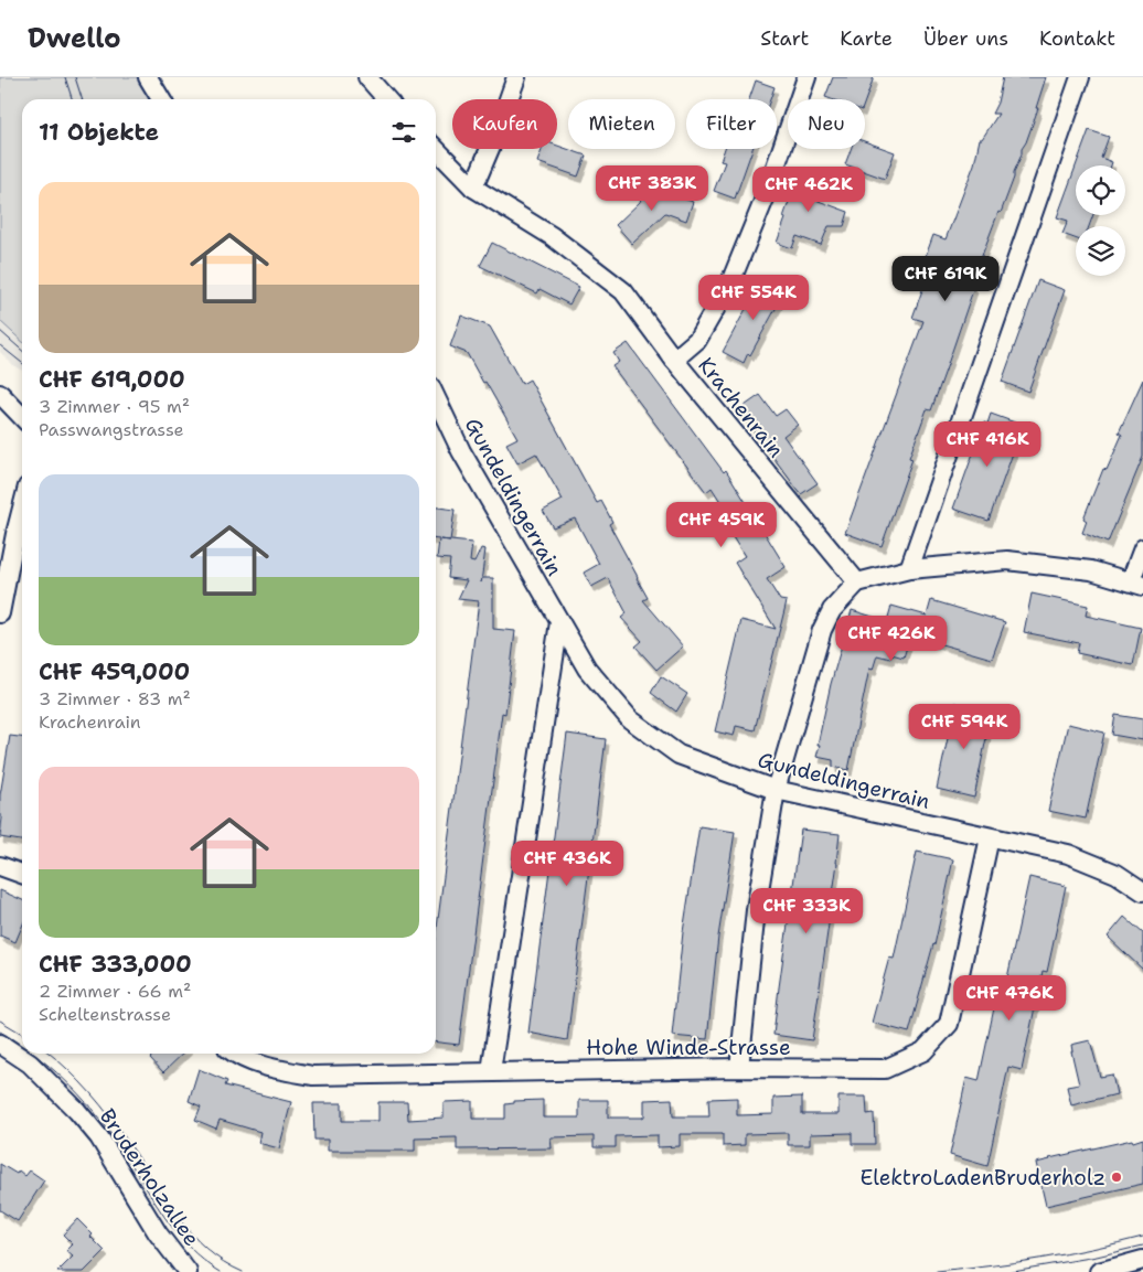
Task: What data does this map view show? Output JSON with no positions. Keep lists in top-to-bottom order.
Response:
{
  "streets": {
    "street": [
      "Krachenrain",
      "Gundeldingerrain",
      "Hohe Winde-Strasse",
      "Bruderholzallee"
    ]
  },
  "crossings": [
    ["Gundeldingerrain", "Hohe Winde-Strasse"]
  ],
  "places": ["ElektroLadenBruderholz"],
  "page": {
    "header": "Dwello",
    "nav": [
      "Start",
      "Karte",
      "Über uns",
      "Kontakt"
    ],
    "chip": [
      "Kaufen",
      "Mieten",
      "Filter",
      "Neu"
    ],
    "heading": "11 Objekte",
    "price": [
      "CHF 383K",
      "CHF 462K",
      "CHF 619K",
      "CHF 554K",
      "CHF 416K",
      "CHF 459K",
      "CHF 426K",
      "CHF 594K",
      "CHF 436K",
      "CHF 333K",
      "CHF 476K"
    ],
    "list": [
      {
        "name": "CHF 619,000",
        "note": "3 Zimmer · 95 m² · Passwangstrasse"
      },
      {
        "name": "CHF 459,000",
        "note": "3 Zimmer · 83 m² · Krachenrain"
      },
      {
        "name": "CHF 333,000",
        "note": "2 Zimmer · 66 m² · Scheltenstrasse"
      }
    ]
  }
}
